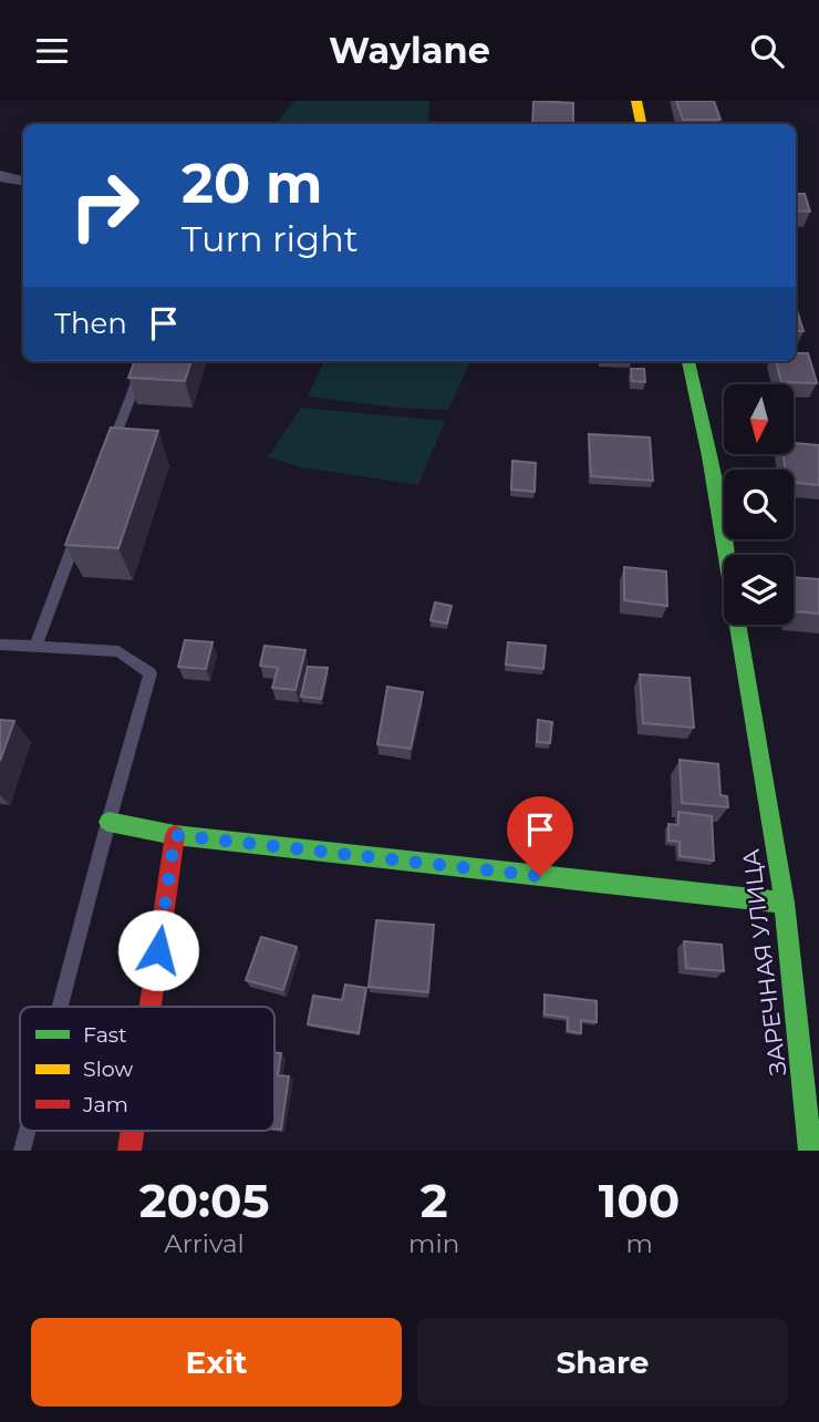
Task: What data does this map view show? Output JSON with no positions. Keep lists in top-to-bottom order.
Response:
{
  "streets": {
    "main road": ["ЗАРЕЧНАЯ УЛИЦА"]
  },
  "legend": ["Fast", "Slow", "Jam"],
  "north": "bottom",
  "page": {
    "header": "Waylane",
    "turn": ["20 m", "Turn right"],
    "then": "Then",
    "eta": [
      "20:05",
      "Arrival",
      "2",
      "min",
      "100",
      "m"
    ],
    "buttons": ["Exit", "Share"]
  }
}
